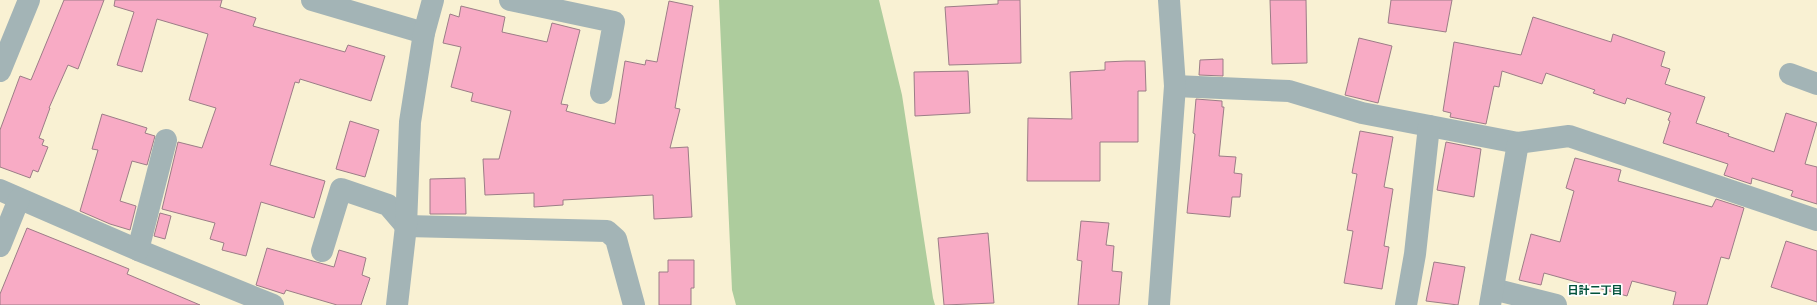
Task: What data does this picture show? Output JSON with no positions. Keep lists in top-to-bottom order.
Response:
{
  "districts": ["日計二丁目"]
}
